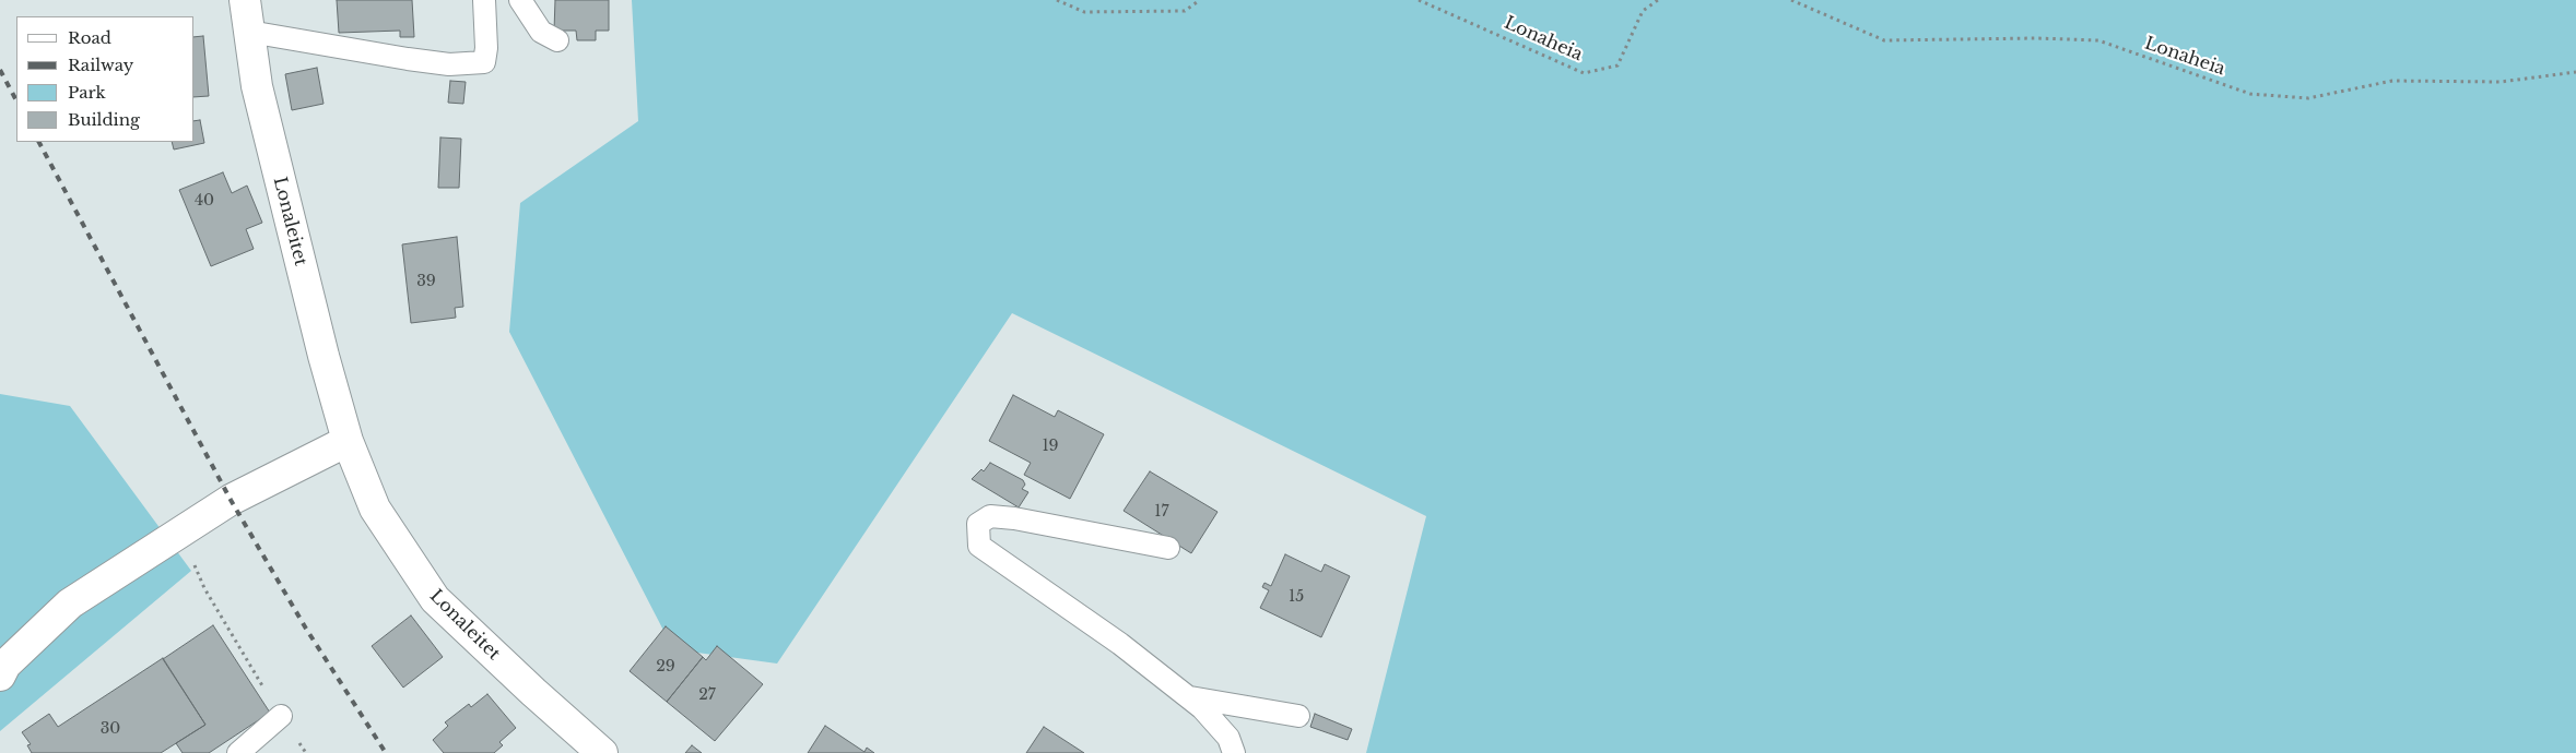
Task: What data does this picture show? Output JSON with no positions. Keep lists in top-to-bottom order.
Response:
{
  "streets": {
    "street": ["Lonaleitet"],
    "path": ["Lonaheia"]
  },
  "house_numbers": [
    "40",
    "39",
    "19",
    "17",
    "15",
    "29",
    "27",
    "30"
  ],
  "legend": [
    "Road",
    "Railway",
    "Park",
    "Building"
  ]
}
